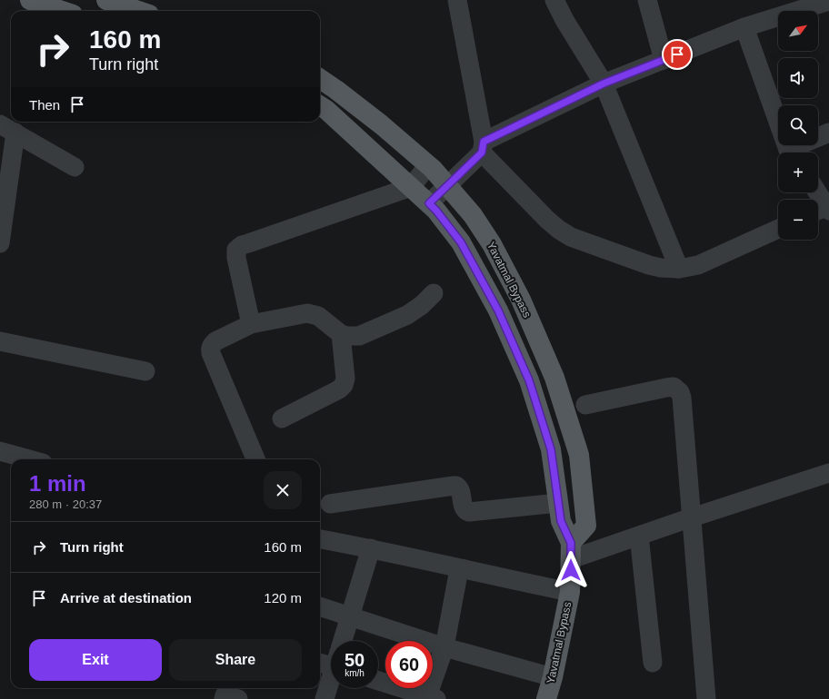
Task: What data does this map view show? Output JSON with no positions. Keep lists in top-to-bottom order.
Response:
{
  "streets": {
    "main road": ["Yavatmal Bypass"]
  },
  "north": "top right",
  "page": {
    "map_buttons": ["+", "−"],
    "turn": ["160 m", "Turn right"],
    "then": "Then",
    "heading": ["1 min", "280 m · 20:37"],
    "list": [
      {
        "name": "Turn right",
        "value": "160 m"
      },
      {
        "name": "Arrive at destination",
        "value": "120 m"
      }
    ],
    "buttons": ["Exit", "Share"],
    "speed": "50 km/h",
    "limit": "60"
  }
}
